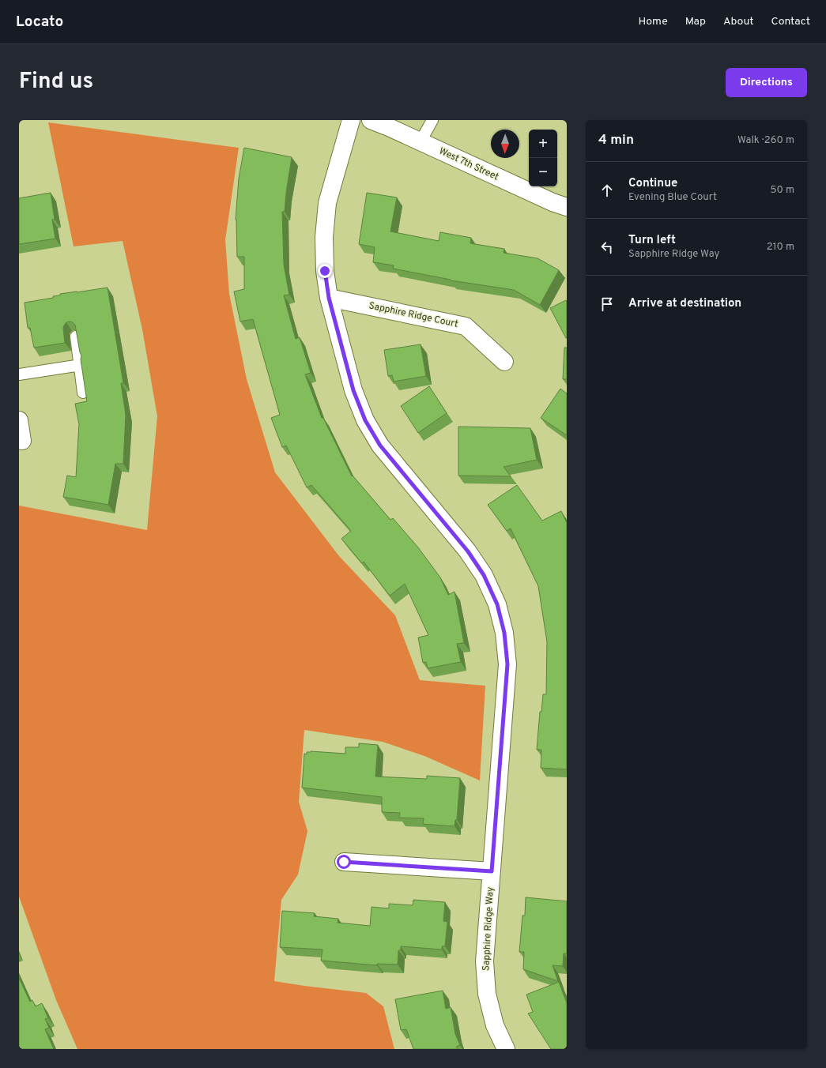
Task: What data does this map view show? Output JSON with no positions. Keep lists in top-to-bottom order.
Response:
{
  "streets": {
    "street": ["West 7th Street", "Sapphire Ridge Court", "Sapphire Ridge Way"]
  },
  "crossings": [
    ["Sapphire Ridge Court", "Sapphire Ridge Way"]
  ],
  "north": "bottom",
  "page": {
    "header": "Locato",
    "nav": [
      "Home",
      "Map",
      "About",
      "Contact"
    ],
    "title": "Find us",
    "buttons": "Directions",
    "heading": ["4 min", "Walk · 260 m"],
    "map_buttons": ["+", "−"],
    "list": [
      ["Continue", "Evening Blue Court", "50 m"],
      ["Turn left", "Sapphire Ridge Way", "210 m"],
      "Arrive at destination"
    ]
  }
}
